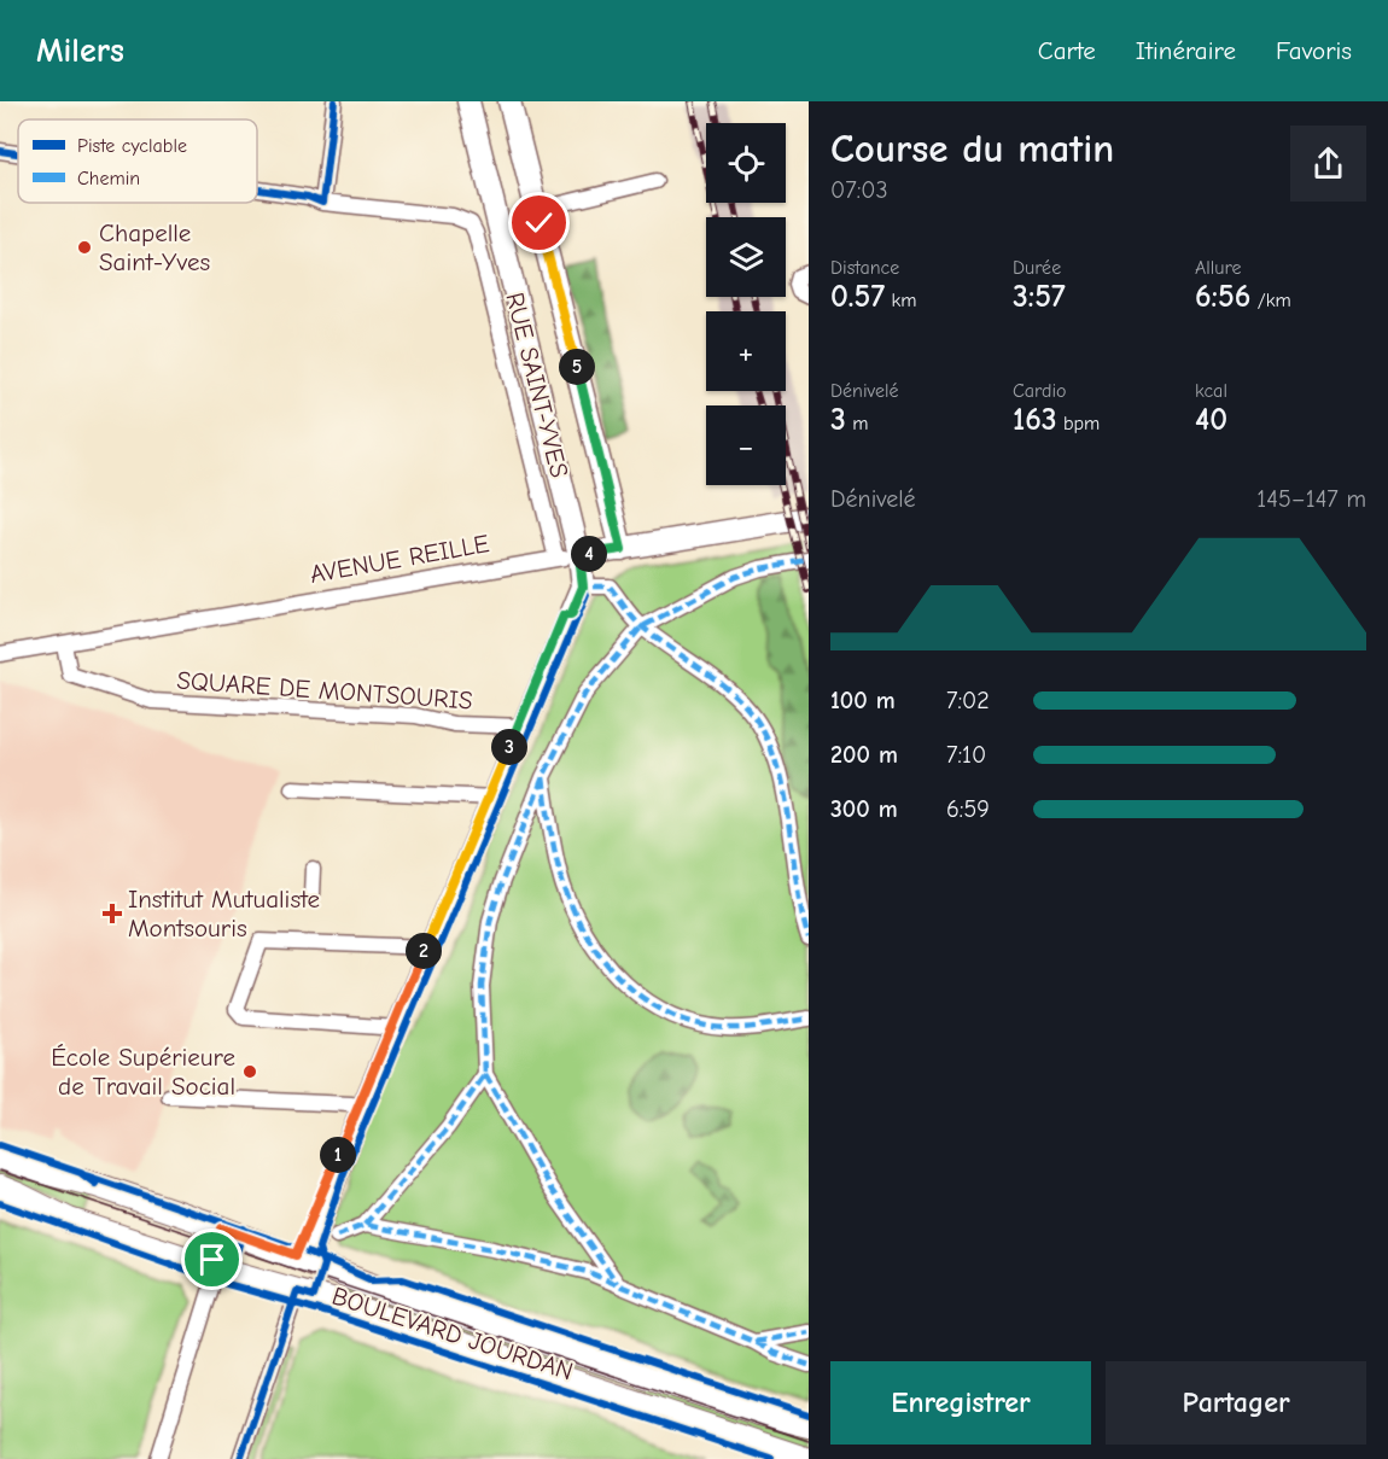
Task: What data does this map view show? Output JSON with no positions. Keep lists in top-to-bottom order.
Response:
{
  "streets": {
    "main road": ["BOULEVARD JOURDAN"],
    "street": ["RUE SAINT-YVES", "AVENUE REILLE", "SQUARE DE MONTSOURIS"]
  },
  "crossings": [
    ["RUE SAINT-YVES", "AVENUE REILLE"],
    ["AVENUE REILLE", "SQUARE DE MONTSOURIS"]
  ],
  "places": {
    "other": ["Chapelle Saint-Yves", "École Supérieure de Travail Social"],
    "health": ["Institut Mutualiste Montsouris"]
  },
  "legend": ["Piste cyclable", "Chemin"],
  "page": {
    "header": "Milers",
    "nav": ["Carte", "Itinéraire", "Favoris"],
    "heading": ["Course du matin", "07:03"],
    "map_buttons": ["+", "−"],
    "stats": [
      ["Distance", "0.57 km"],
      ["Durée", "3:57"],
      ["Allure", "6:56 /km"],
      ["Dénivelé", "3 m"],
      ["Cardio", "163 bpm"],
      ["kcal", "40"]
    ],
    "pins": [
      "5",
      "4",
      "3",
      "2",
      "1"
    ],
    "chart": ["Dénivelé", "145–147 m"],
    "list": [
      {
        "name": "100 m",
        "note": "7:02"
      },
      {
        "name": "200 m",
        "note": "7:10"
      },
      {
        "name": "300 m",
        "note": "6:59"
      }
    ],
    "buttons": ["Enregistrer", "Partager"]
  }
}
